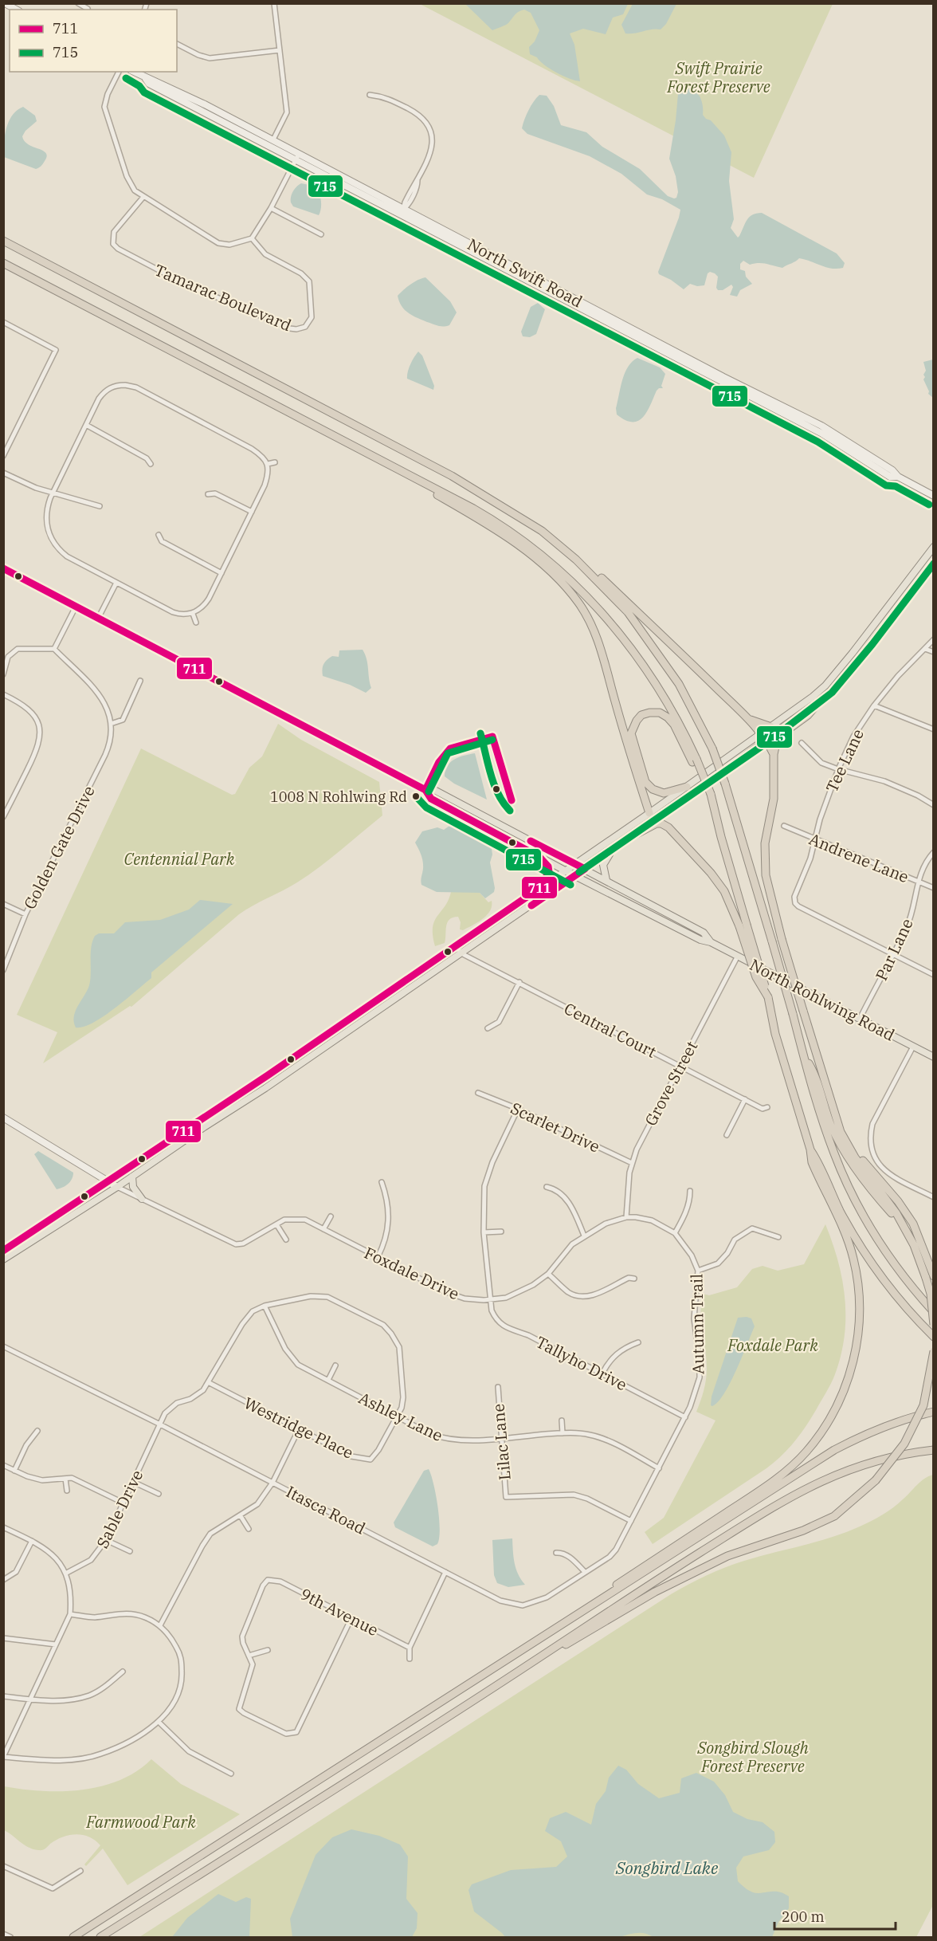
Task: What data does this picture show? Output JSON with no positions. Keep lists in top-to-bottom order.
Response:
{
  "streets": {
    "main road": ["North Rohlwing Road"],
    "street": [
      "North Swift Road",
      "Tamarac Boulevard",
      "Tee Lane",
      "Golden Gate Drive",
      "Andrene Lane",
      "Par Lane",
      "Central Court",
      "Grove Street",
      "Scarlet Drive",
      "Foxdale Drive",
      "Autumn Trail",
      "Tallyho Drive",
      "Ashley Lane",
      "Westridge Place",
      "Lilac Lane",
      "Sable Drive",
      "Itasca Road",
      "9th Avenue"
    ]
  },
  "crossings": [
    ["Tee Lane", "Andrene Lane"],
    ["Tee Lane", "Par Lane"],
    ["Andrene Lane", "Par Lane"],
    ["Par Lane", "North Rohlwing Road"],
    ["North Rohlwing Road", "Grove Street"],
    ["Central Court", "Grove Street"],
    ["Grove Street", "Scarlet Drive"],
    ["Grove Street", "Foxdale Drive"],
    ["Scarlet Drive", "Tallyho Drive"],
    ["Foxdale Drive", "Autumn Trail"],
    ["Foxdale Drive", "Tallyho Drive"],
    ["Autumn Trail", "Tallyho Drive"],
    ["Autumn Trail", "Ashley Lane"],
    ["Autumn Trail", "Lilac Lane"],
    ["Autumn Trail", "Itasca Road"],
    ["Ashley Lane", "Westridge Place"],
    ["Ashley Lane", "Lilac Lane"],
    ["Ashley Lane", "Sable Drive"],
    ["Westridge Place", "Sable Drive"],
    ["Lilac Lane", "Itasca Road"],
    ["Sable Drive", "Itasca Road"]
  ],
  "water": ["Songbird Lake"],
  "parks": [
    "Swift Prairie Forest Preserve",
    "Centennial Park",
    "Foxdale Park",
    "Songbird Slough Forest Preserve",
    "Farmwood Park"
  ],
  "places": ["1008 N Rohlwing Rd"],
  "lines": ["transit line 715", "transit line 711"],
  "legend": ["711", "715"],
  "scale_bar": "200 m"
}
